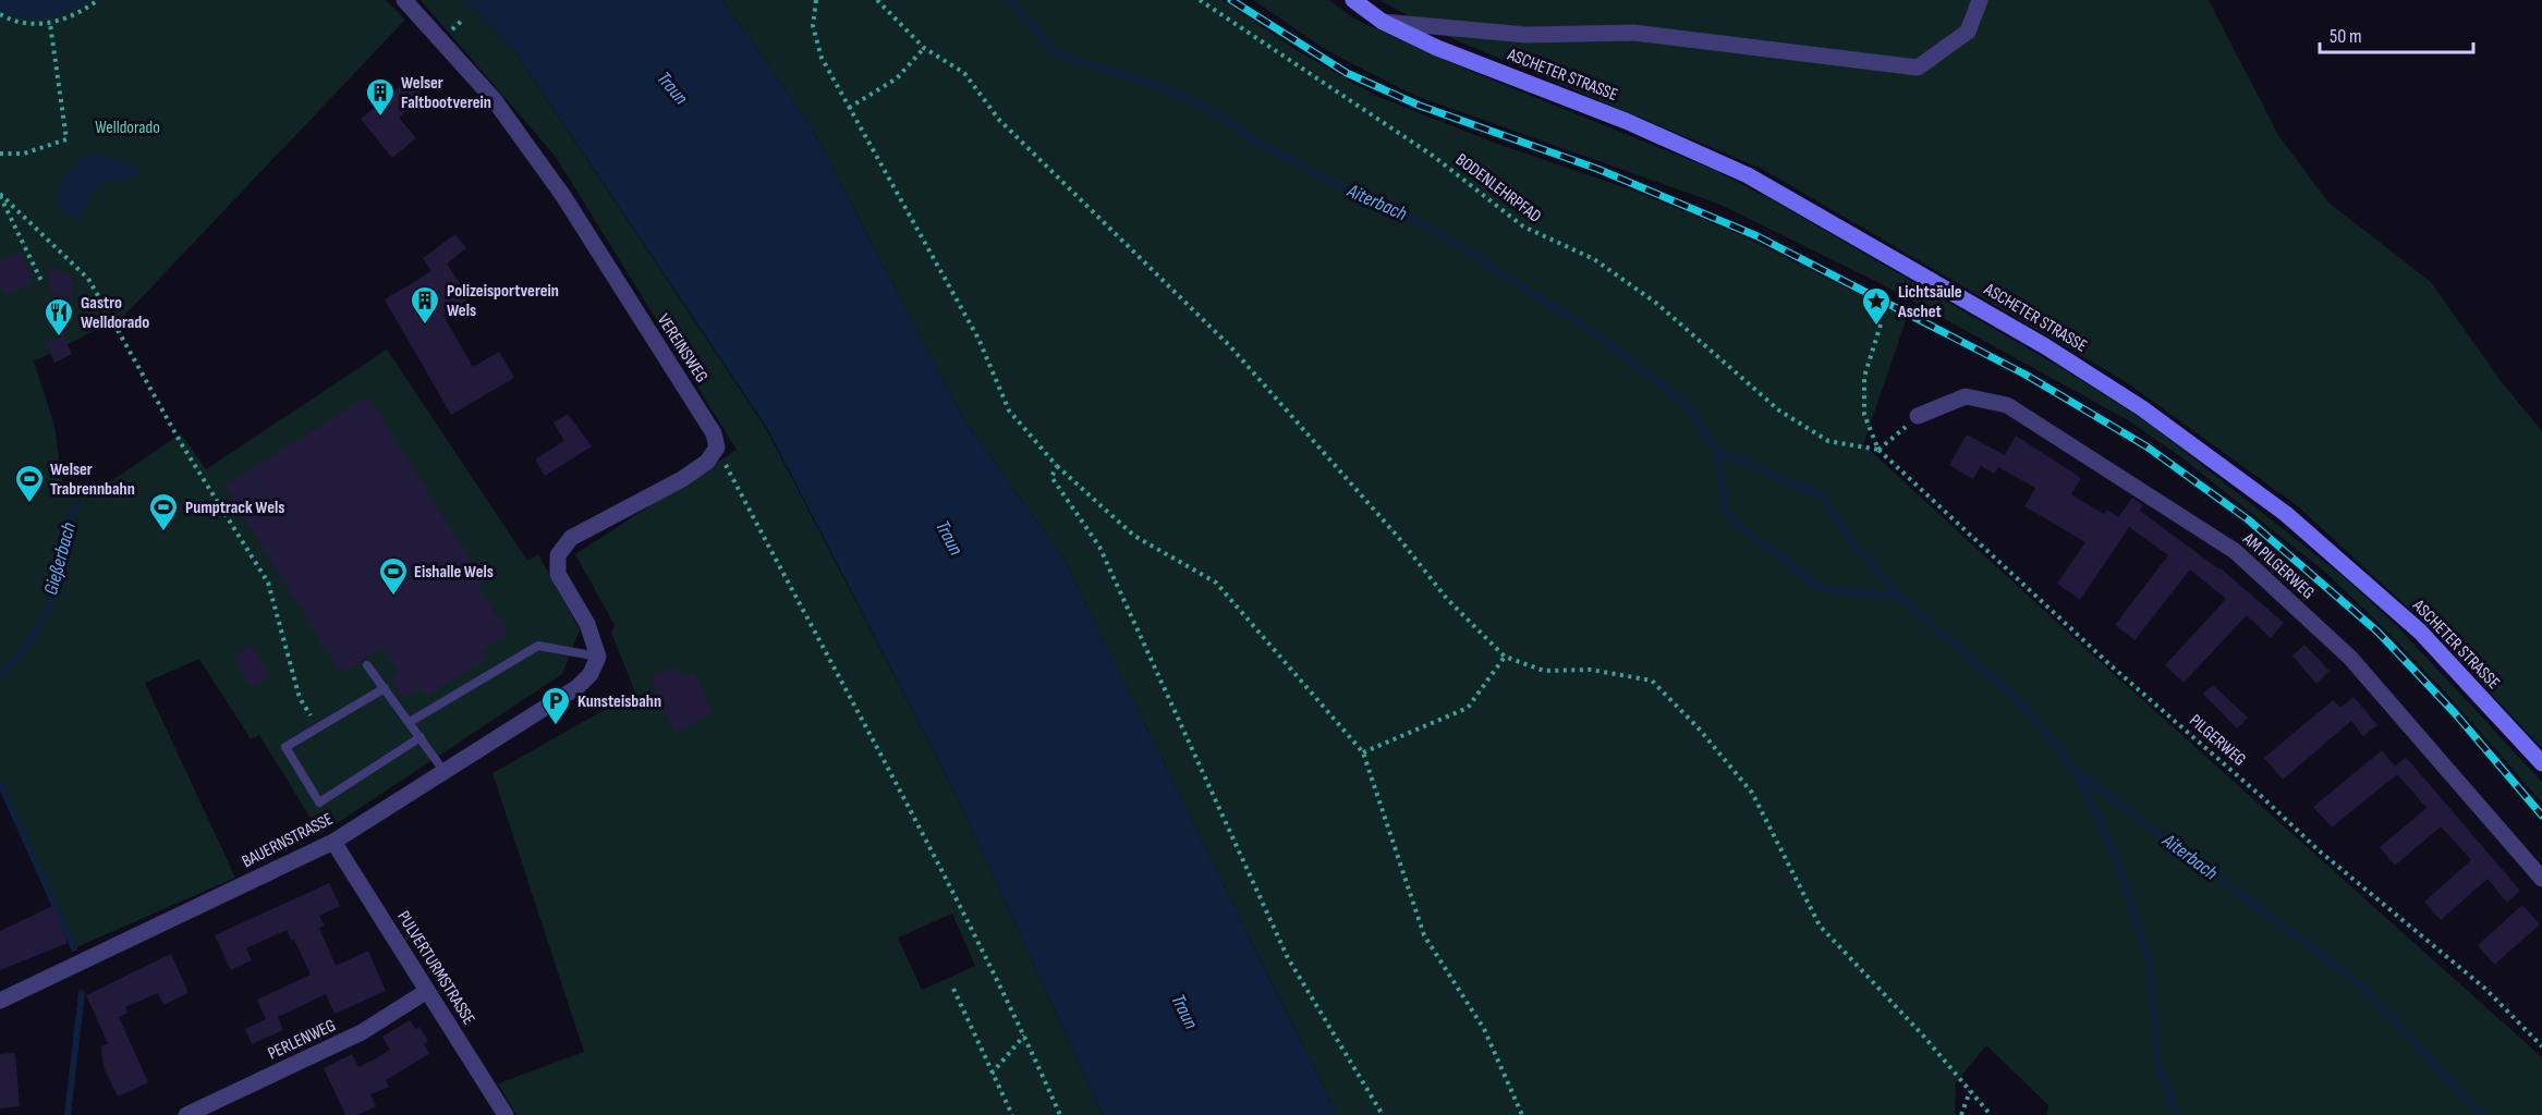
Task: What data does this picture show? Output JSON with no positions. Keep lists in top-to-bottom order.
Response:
{
  "streets": {
    "main road": ["ASCHETER STRASSE"],
    "street": [
      "VEREINSWEG",
      "AM PILGERWEG",
      "BAUERNSTRASSE",
      "PULVERTURMSTRASSE",
      "PERLENWEG"
    ],
    "path": ["BODENLEHRPFAD", "PILGERWEG"]
  },
  "crossings": [
    ["BODENLEHRPFAD", "PILGERWEG"],
    ["BAUERNSTRASSE", "PULVERTURMSTRASSE"],
    ["PULVERTURMSTRASSE", "PERLENWEG"]
  ],
  "water": ["Traun", "Aiterbach", "Gießerbach"],
  "parks": ["Welldorado"],
  "places": {
    "building": ["Welser Faltbootverein", "Polizeisportverein Wels"],
    "place": ["Lichtsäule Aschet"],
    "restaurant": ["Gastro Welldorado"],
    "sports": ["Welser Trabrennbahn", "Pumptrack Wels", "Eishalle Wels"],
    "parking": ["Kunsteisbahn"]
  },
  "scale_bar": "50 m"
}
